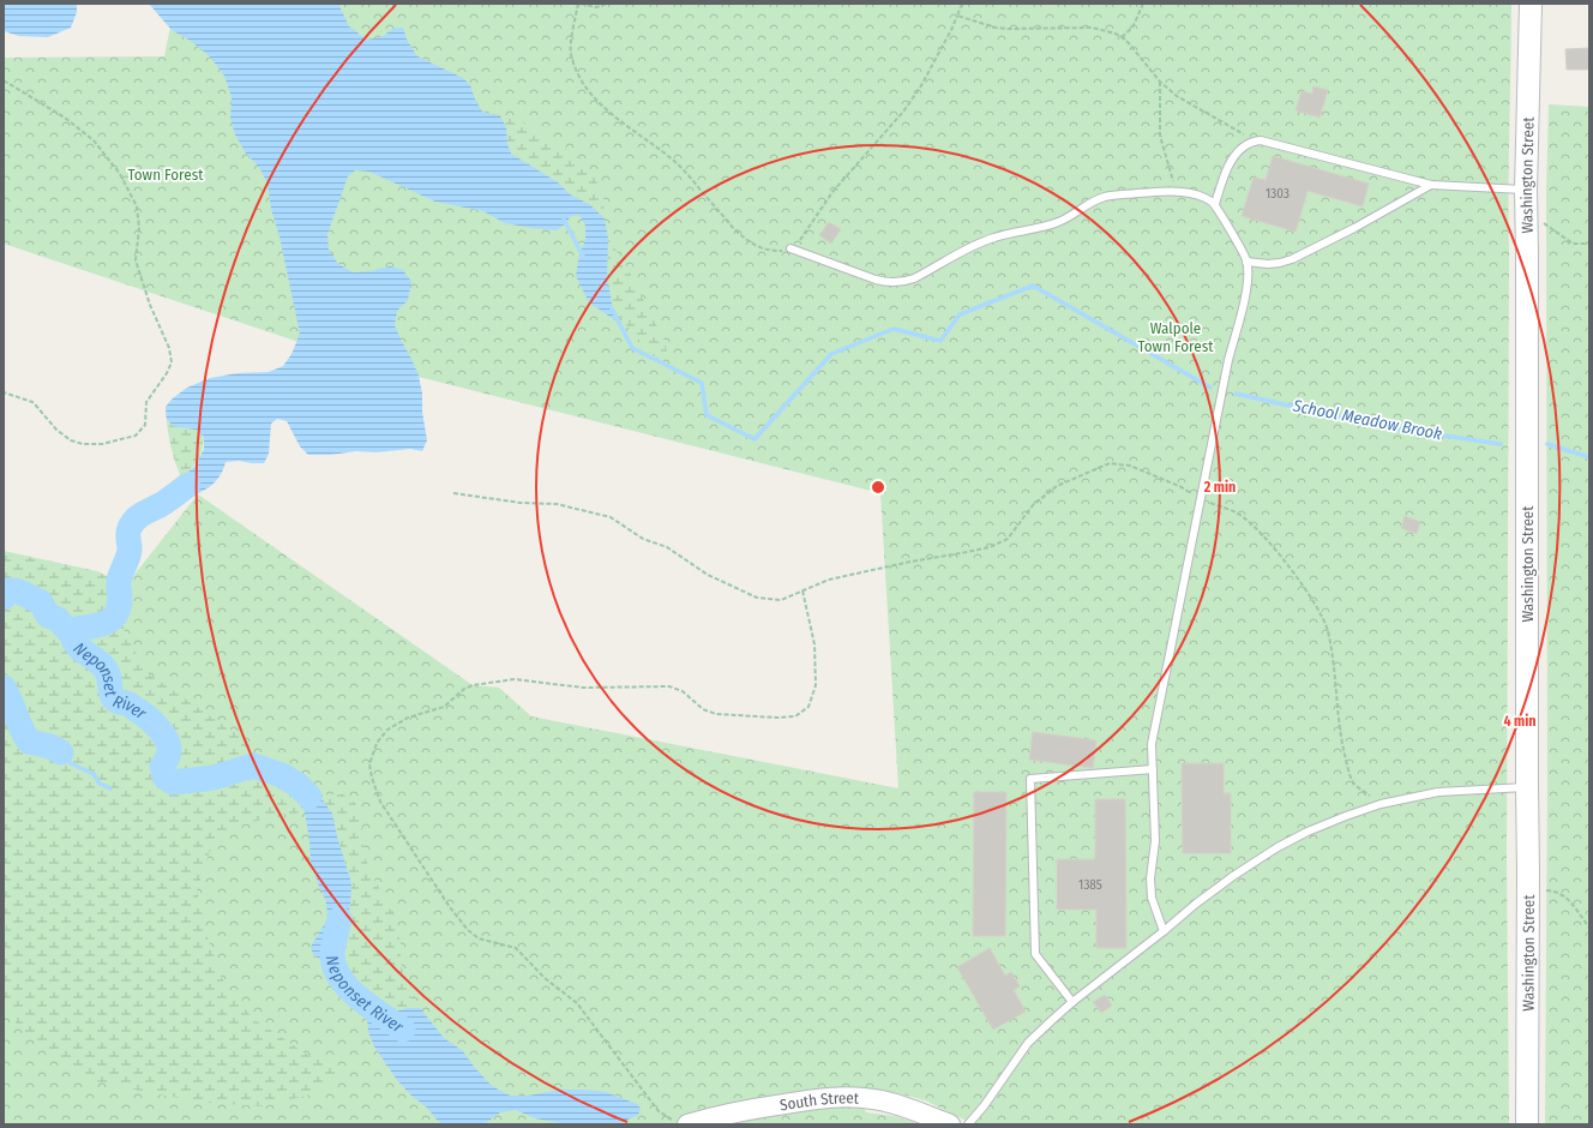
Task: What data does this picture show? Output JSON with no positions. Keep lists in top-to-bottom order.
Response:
{
  "streets": {
    "main road": ["Washington Street"],
    "street": ["South Street"]
  },
  "water": ["School Meadow Brook", "Neponset River"],
  "parks": ["Town Forest", "Walpole Town Forest"],
  "house_numbers": ["1303", "1385"],
  "rings": ["2 min", "4 min"]
}
